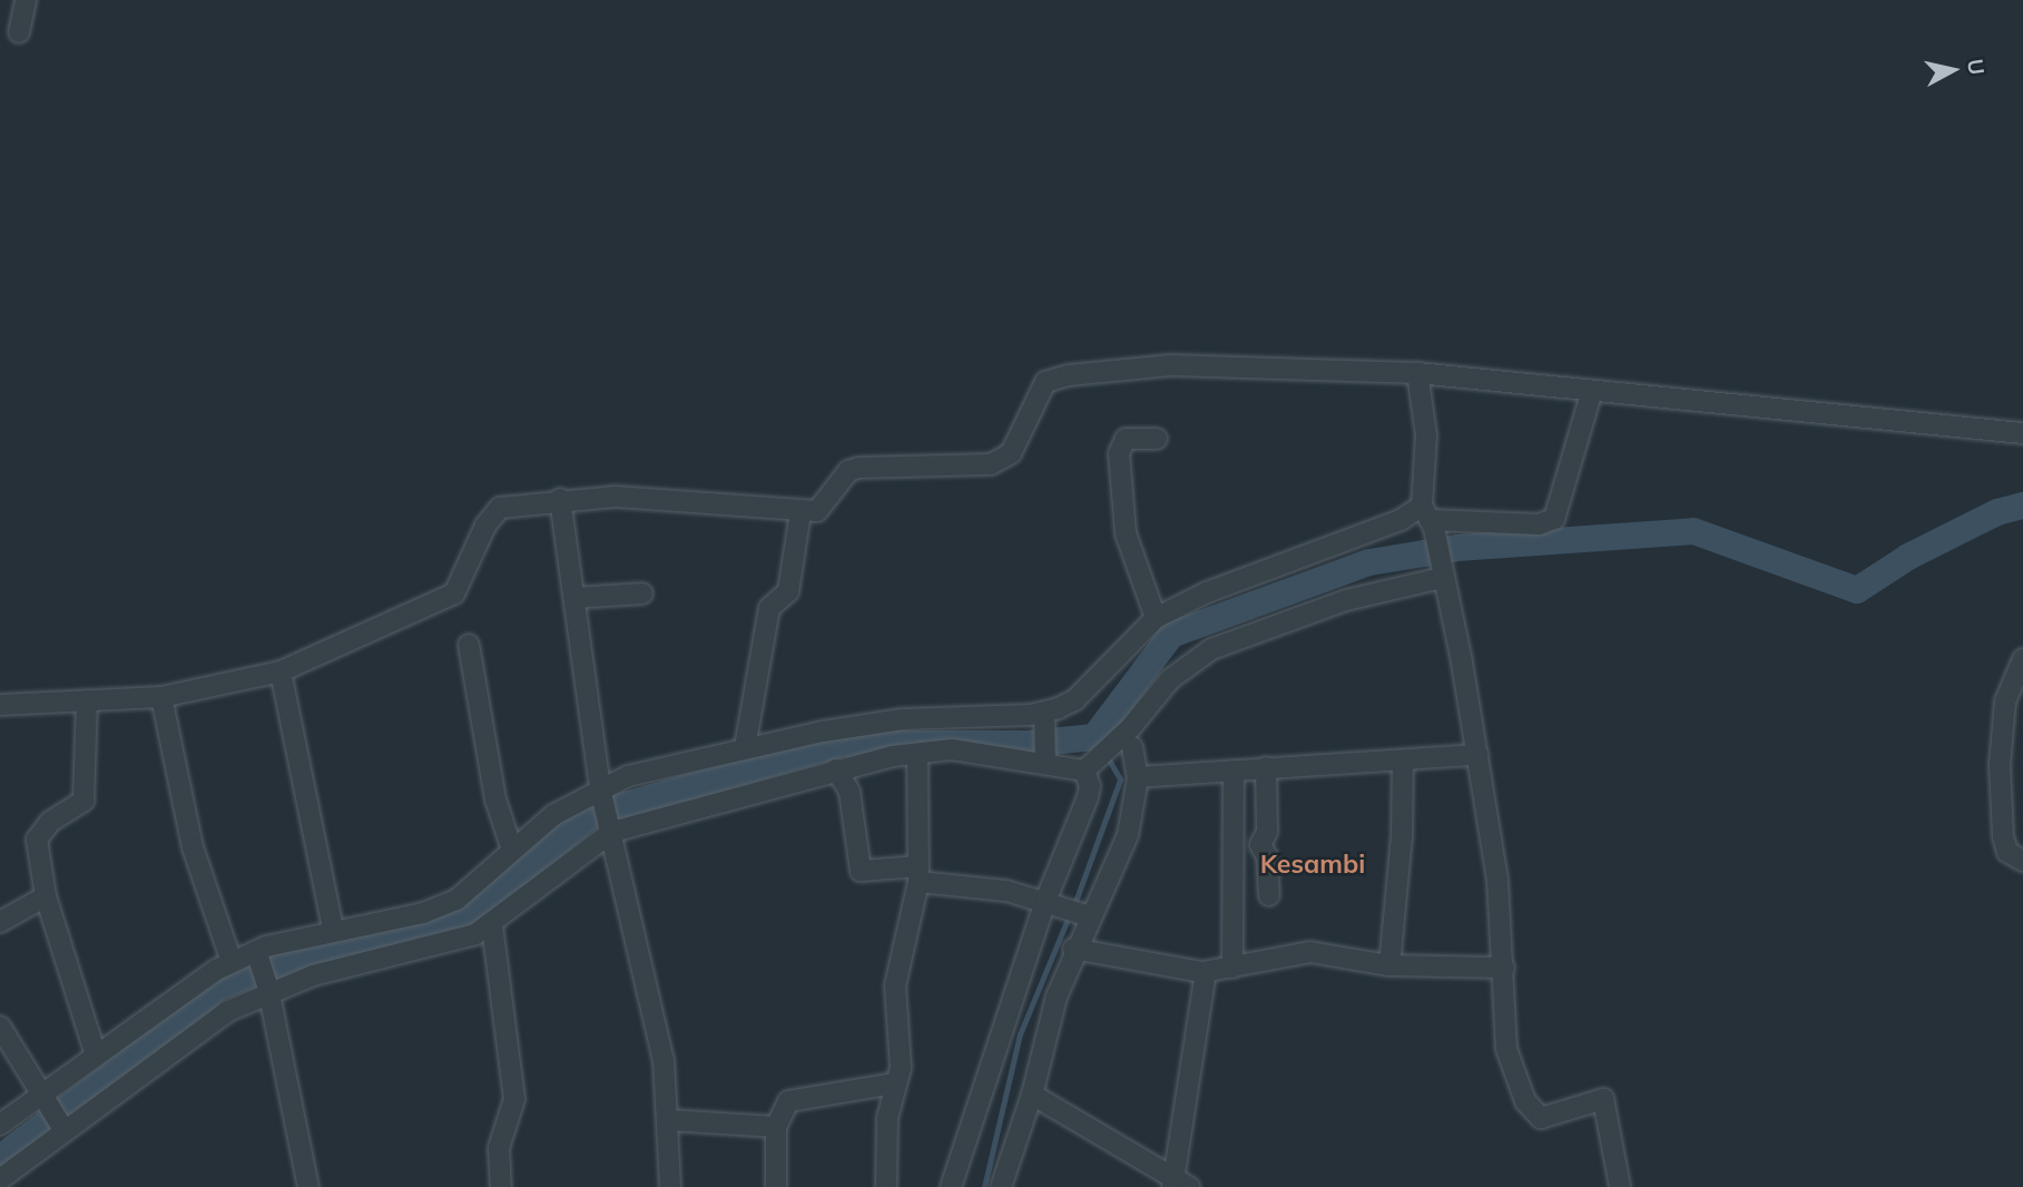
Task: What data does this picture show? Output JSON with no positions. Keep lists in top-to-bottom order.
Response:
{
  "districts": ["Kesambi"],
  "north": "right"
}
